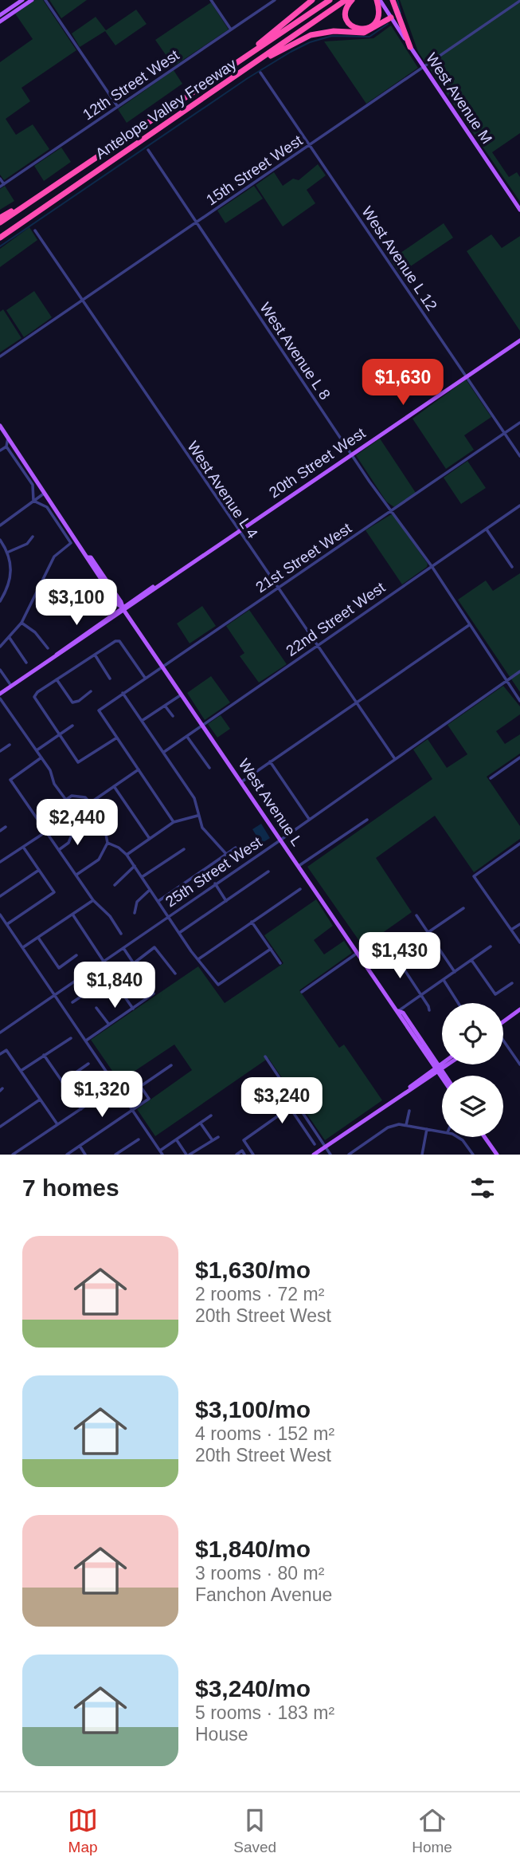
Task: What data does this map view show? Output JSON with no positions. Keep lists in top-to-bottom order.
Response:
{
  "streets": {
    "highway": ["Antelope Valley Freeway"],
    "main road": ["West Avenue M", "20th Street West", "West Avenue L"],
    "street": [
      "12th Street West",
      "15th Street West",
      "West Avenue L 12",
      "West Avenue L 8",
      "West Avenue L 4",
      "21st Street West",
      "22nd Street West",
      "25th Street West"
    ]
  },
  "crossings": [
    ["West Avenue M", "15th Street West"],
    ["15th Street West", "West Avenue L 12"],
    ["15th Street West", "West Avenue L 8"],
    ["15th Street West", "West Avenue L 4"],
    ["West Avenue L 12", "20th Street West"],
    ["West Avenue L 12", "21st Street West"],
    ["West Avenue L 8", "20th Street West"],
    ["West Avenue L 8", "21st Street West"],
    ["West Avenue L 8", "22nd Street West"],
    ["West Avenue L 8", "25th Street West"],
    ["20th Street West", "West Avenue L 4"],
    ["20th Street West", "West Avenue L"],
    ["West Avenue L 4", "21st Street West"],
    ["West Avenue L 4", "22nd Street West"],
    ["West Avenue L 4", "25th Street West"],
    ["21st Street West", "West Avenue L"],
    ["22nd Street West", "West Avenue L"],
    ["West Avenue L", "25th Street West"]
  ],
  "page": {
    "price": [
      "$1,630",
      "$3,100",
      "$2,440",
      "$1,430",
      "$1,840",
      "$1,320",
      "$3,240"
    ],
    "heading": "7 homes",
    "list": [
      {
        "name": "$1,630/mo",
        "note": "2 rooms · 72 m² · 20th Street West"
      },
      {
        "name": "$3,100/mo",
        "note": "4 rooms · 152 m² · 20th Street West"
      },
      {
        "name": "$1,840/mo",
        "note": "3 rooms · 80 m² · Fanchon Avenue"
      },
      {
        "name": "$3,240/mo",
        "note": "5 rooms · 183 m² · House"
      }
    ],
    "tabs": ["Map", "Saved", "Home"]
  }
}
